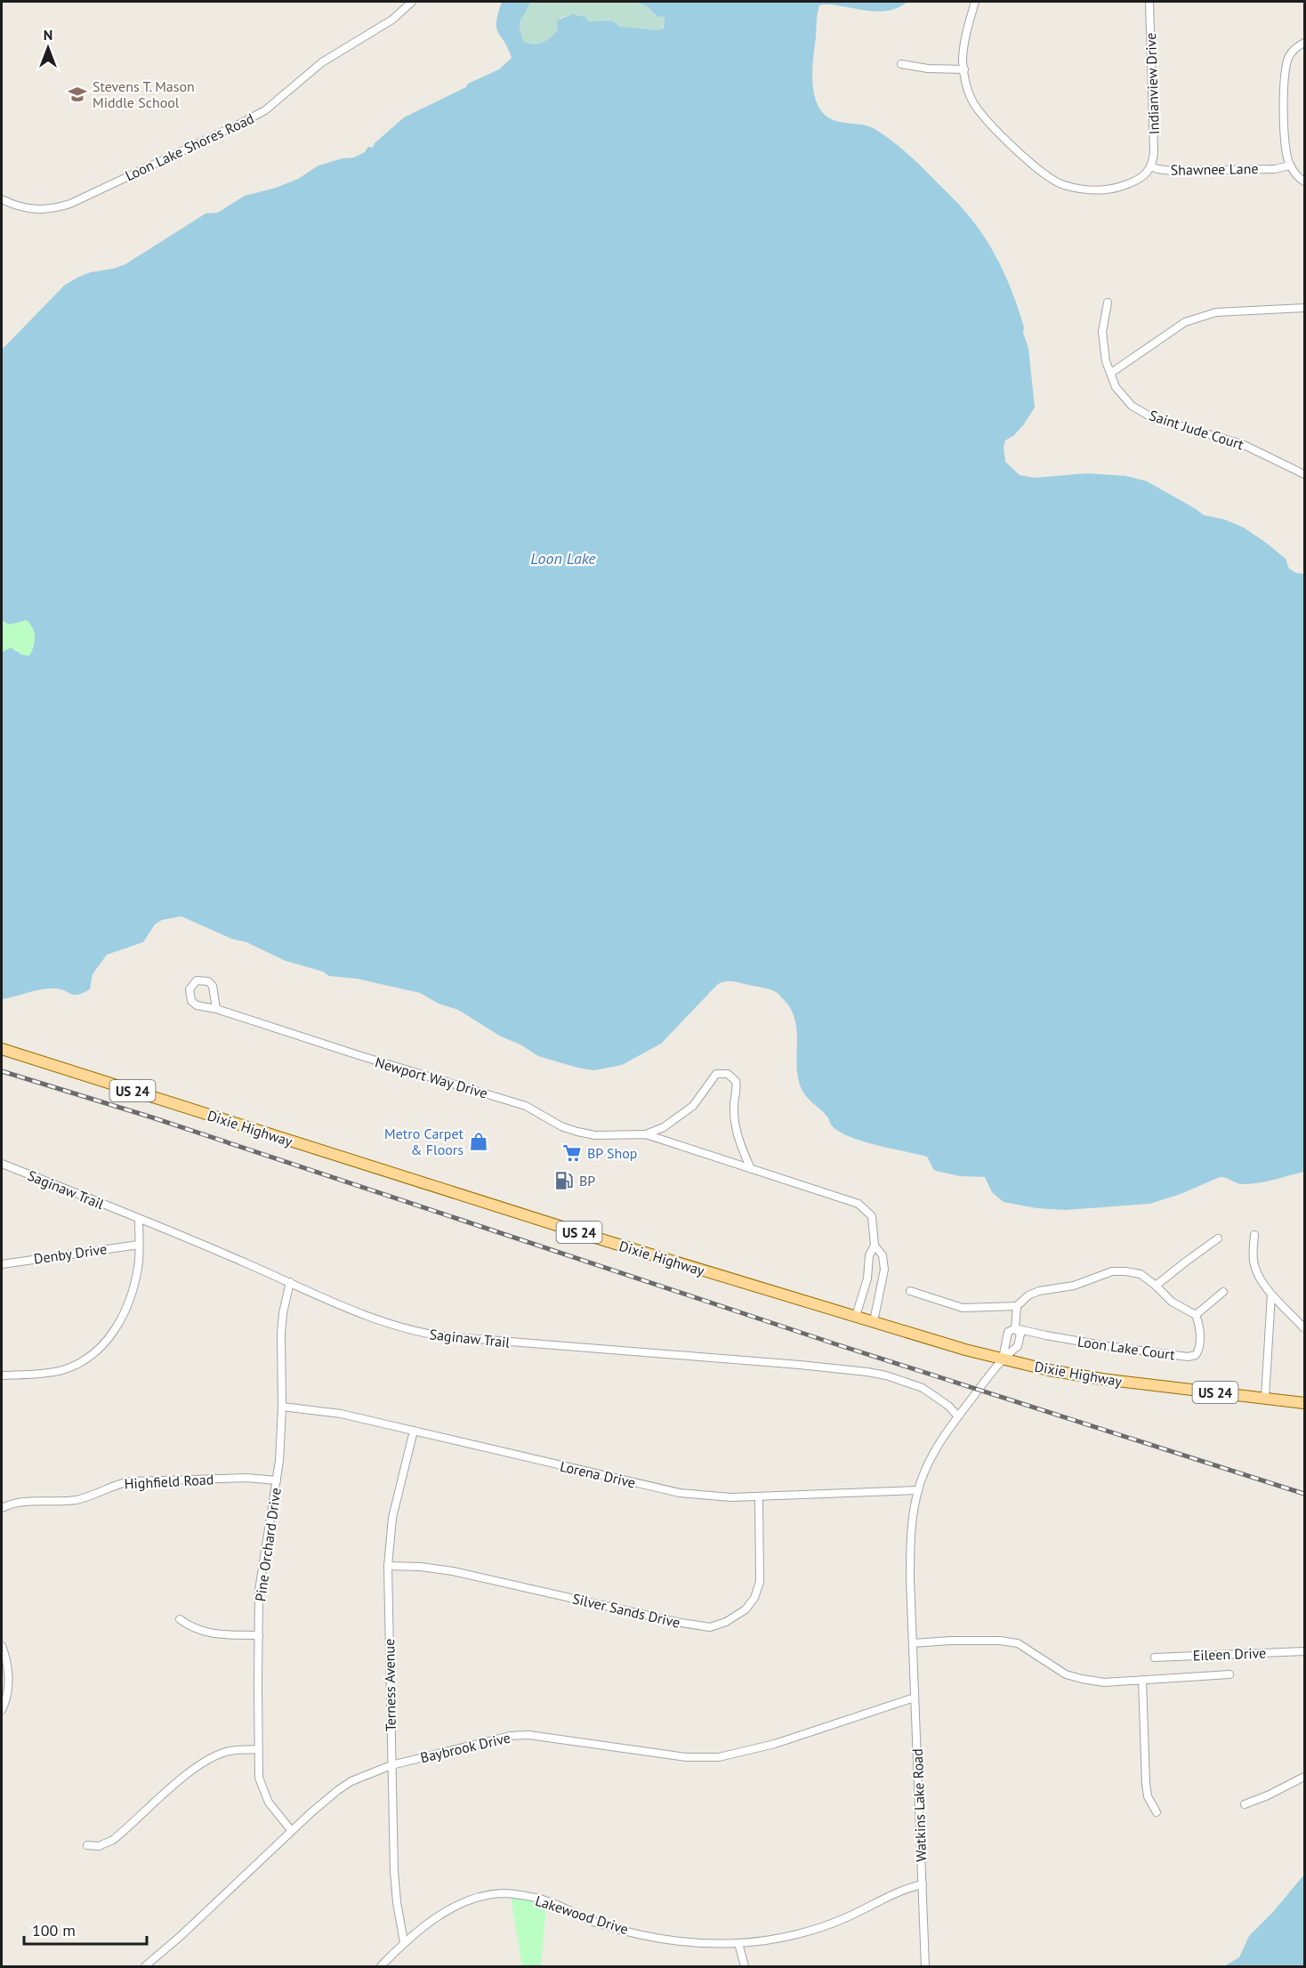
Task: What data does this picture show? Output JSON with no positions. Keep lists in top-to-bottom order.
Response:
{
  "streets": {
    "main road": ["US 24", "Dixie Highway"],
    "street": [
      "Indianview Drive",
      "Loon Lake Shores Road",
      "Shawnee Lane",
      "Saint Jude Court",
      "Newport Way Drive",
      "Saginaw Trail",
      "Denby Drive",
      "Loon Lake Court",
      "Lorena Drive",
      "Highfield Road",
      "Pine Orchard Drive",
      "Silver Sands Drive",
      "Eileen Drive",
      "Terness Avenue",
      "Baybrook Drive",
      "Watkins Lake Road",
      "Lakewood Drive"
    ]
  },
  "crossings": [
    ["Indianview Drive", "Shawnee Lane"],
    ["Newport Way Drive", "Dixie Highway"],
    ["Dixie Highway", "Watkins Lake Road"],
    ["Saginaw Trail", "Pine Orchard Drive"],
    ["Saginaw Trail", "Watkins Lake Road"],
    ["Loon Lake Court", "Watkins Lake Road"],
    ["Lorena Drive", "Pine Orchard Drive"],
    ["Lorena Drive", "Silver Sands Drive"],
    ["Lorena Drive", "Terness Avenue"],
    ["Lorena Drive", "Watkins Lake Road"],
    ["Highfield Road", "Pine Orchard Drive"],
    ["Pine Orchard Drive", "Baybrook Drive"],
    ["Silver Sands Drive", "Terness Avenue"],
    ["Terness Avenue", "Baybrook Drive"],
    ["Terness Avenue", "Lakewood Drive"],
    ["Baybrook Drive", "Watkins Lake Road"],
    ["Watkins Lake Road", "Lakewood Drive"]
  ],
  "water": ["Loon Lake"],
  "places": {
    "school or university": ["Stevens T. Mason Middle School"],
    "shop": ["Metro Carpet & Floors"],
    "supermarket": ["BP Shop"],
    "fuel station": ["BP"]
  },
  "scale_bar": "100 m",
  "north": "top"
}
